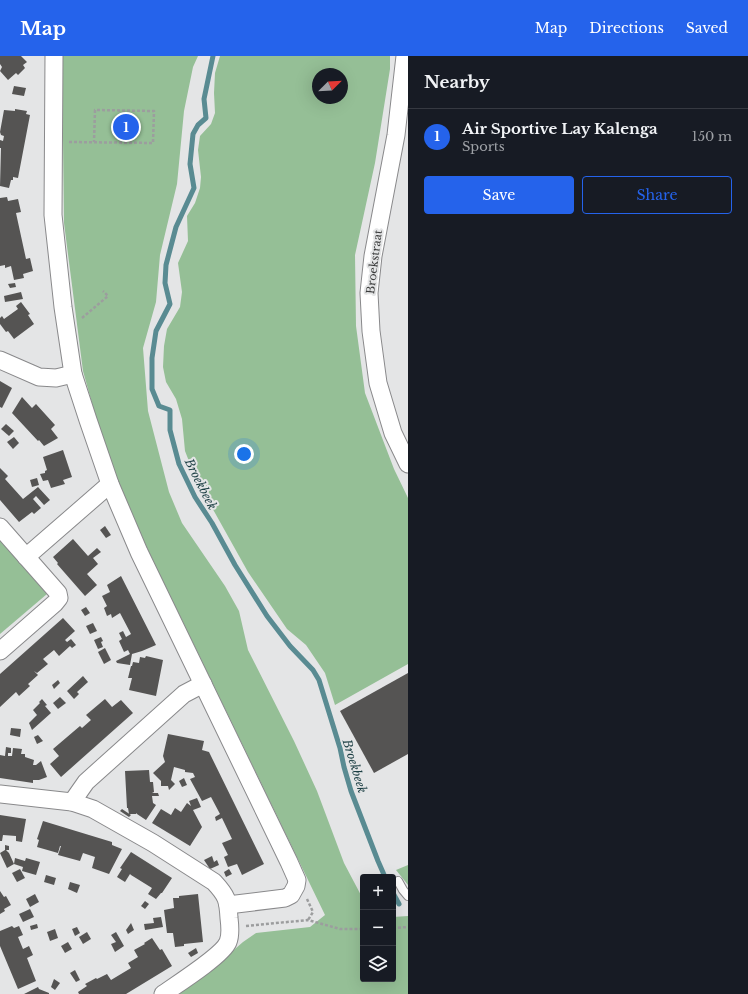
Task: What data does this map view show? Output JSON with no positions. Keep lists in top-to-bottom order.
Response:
{
  "streets": {
    "street": ["Broekstraat"]
  },
  "water": ["Broekbeek"],
  "north": "top right",
  "page": {
    "header": "Map",
    "nav": ["Map", "Directions", "Saved"],
    "heading": "Nearby",
    "list": [
      {
        "mark": "1",
        "name": "Air Sportive Lay Kalenga",
        "note": "Sports",
        "value": "150 m"
      }
    ],
    "pins": "1",
    "buttons": ["Save", "Share"],
    "map_buttons": ["+", "−"]
  }
}
